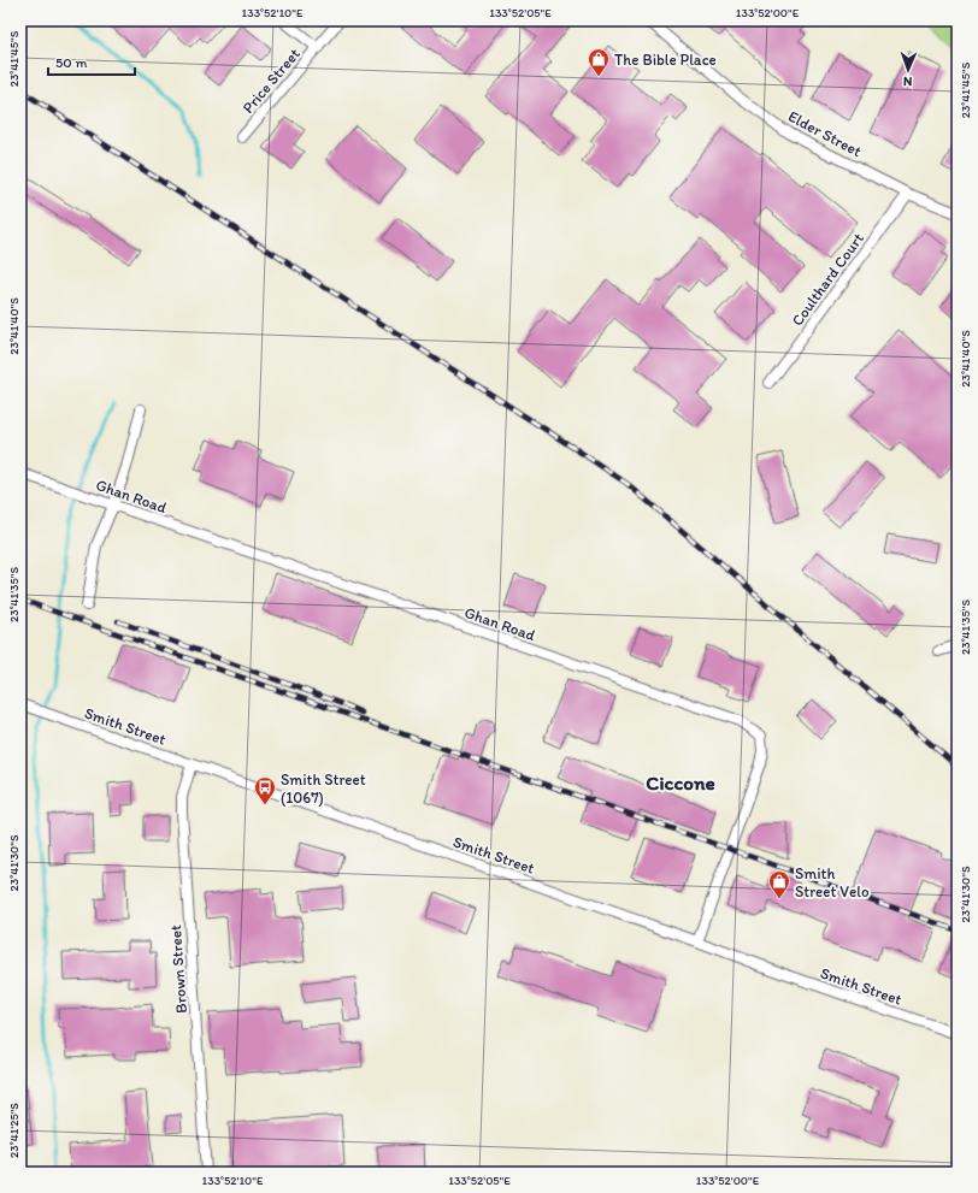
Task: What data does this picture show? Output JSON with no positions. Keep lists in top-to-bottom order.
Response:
{
  "streets": {
    "street": [
      "Price Street",
      "Elder Street",
      "Coulthard Court",
      "Ghan Road",
      "Smith Street",
      "Brown Street"
    ]
  },
  "crossings": [
    ["Elder Street", "Coulthard Court"],
    ["Ghan Road", "Smith Street"],
    ["Smith Street", "Brown Street"]
  ],
  "districts": ["Ciccone"],
  "places": {
    "shop": ["The Bible Place", "Smith Street Velo"],
    "bus stop": ["Smith Street (1067)"]
  },
  "scale_bar": "50 m",
  "north": "bottom",
  "coordinates": [
    "133°52'10\"E",
    "133°52'05\"E",
    "133°52'00\"E",
    "23°41'45\"S",
    "23°41'40\"S",
    "23°41'35\"S",
    "23°41'30\"S",
    "23°41'25\"S"
  ]
}
